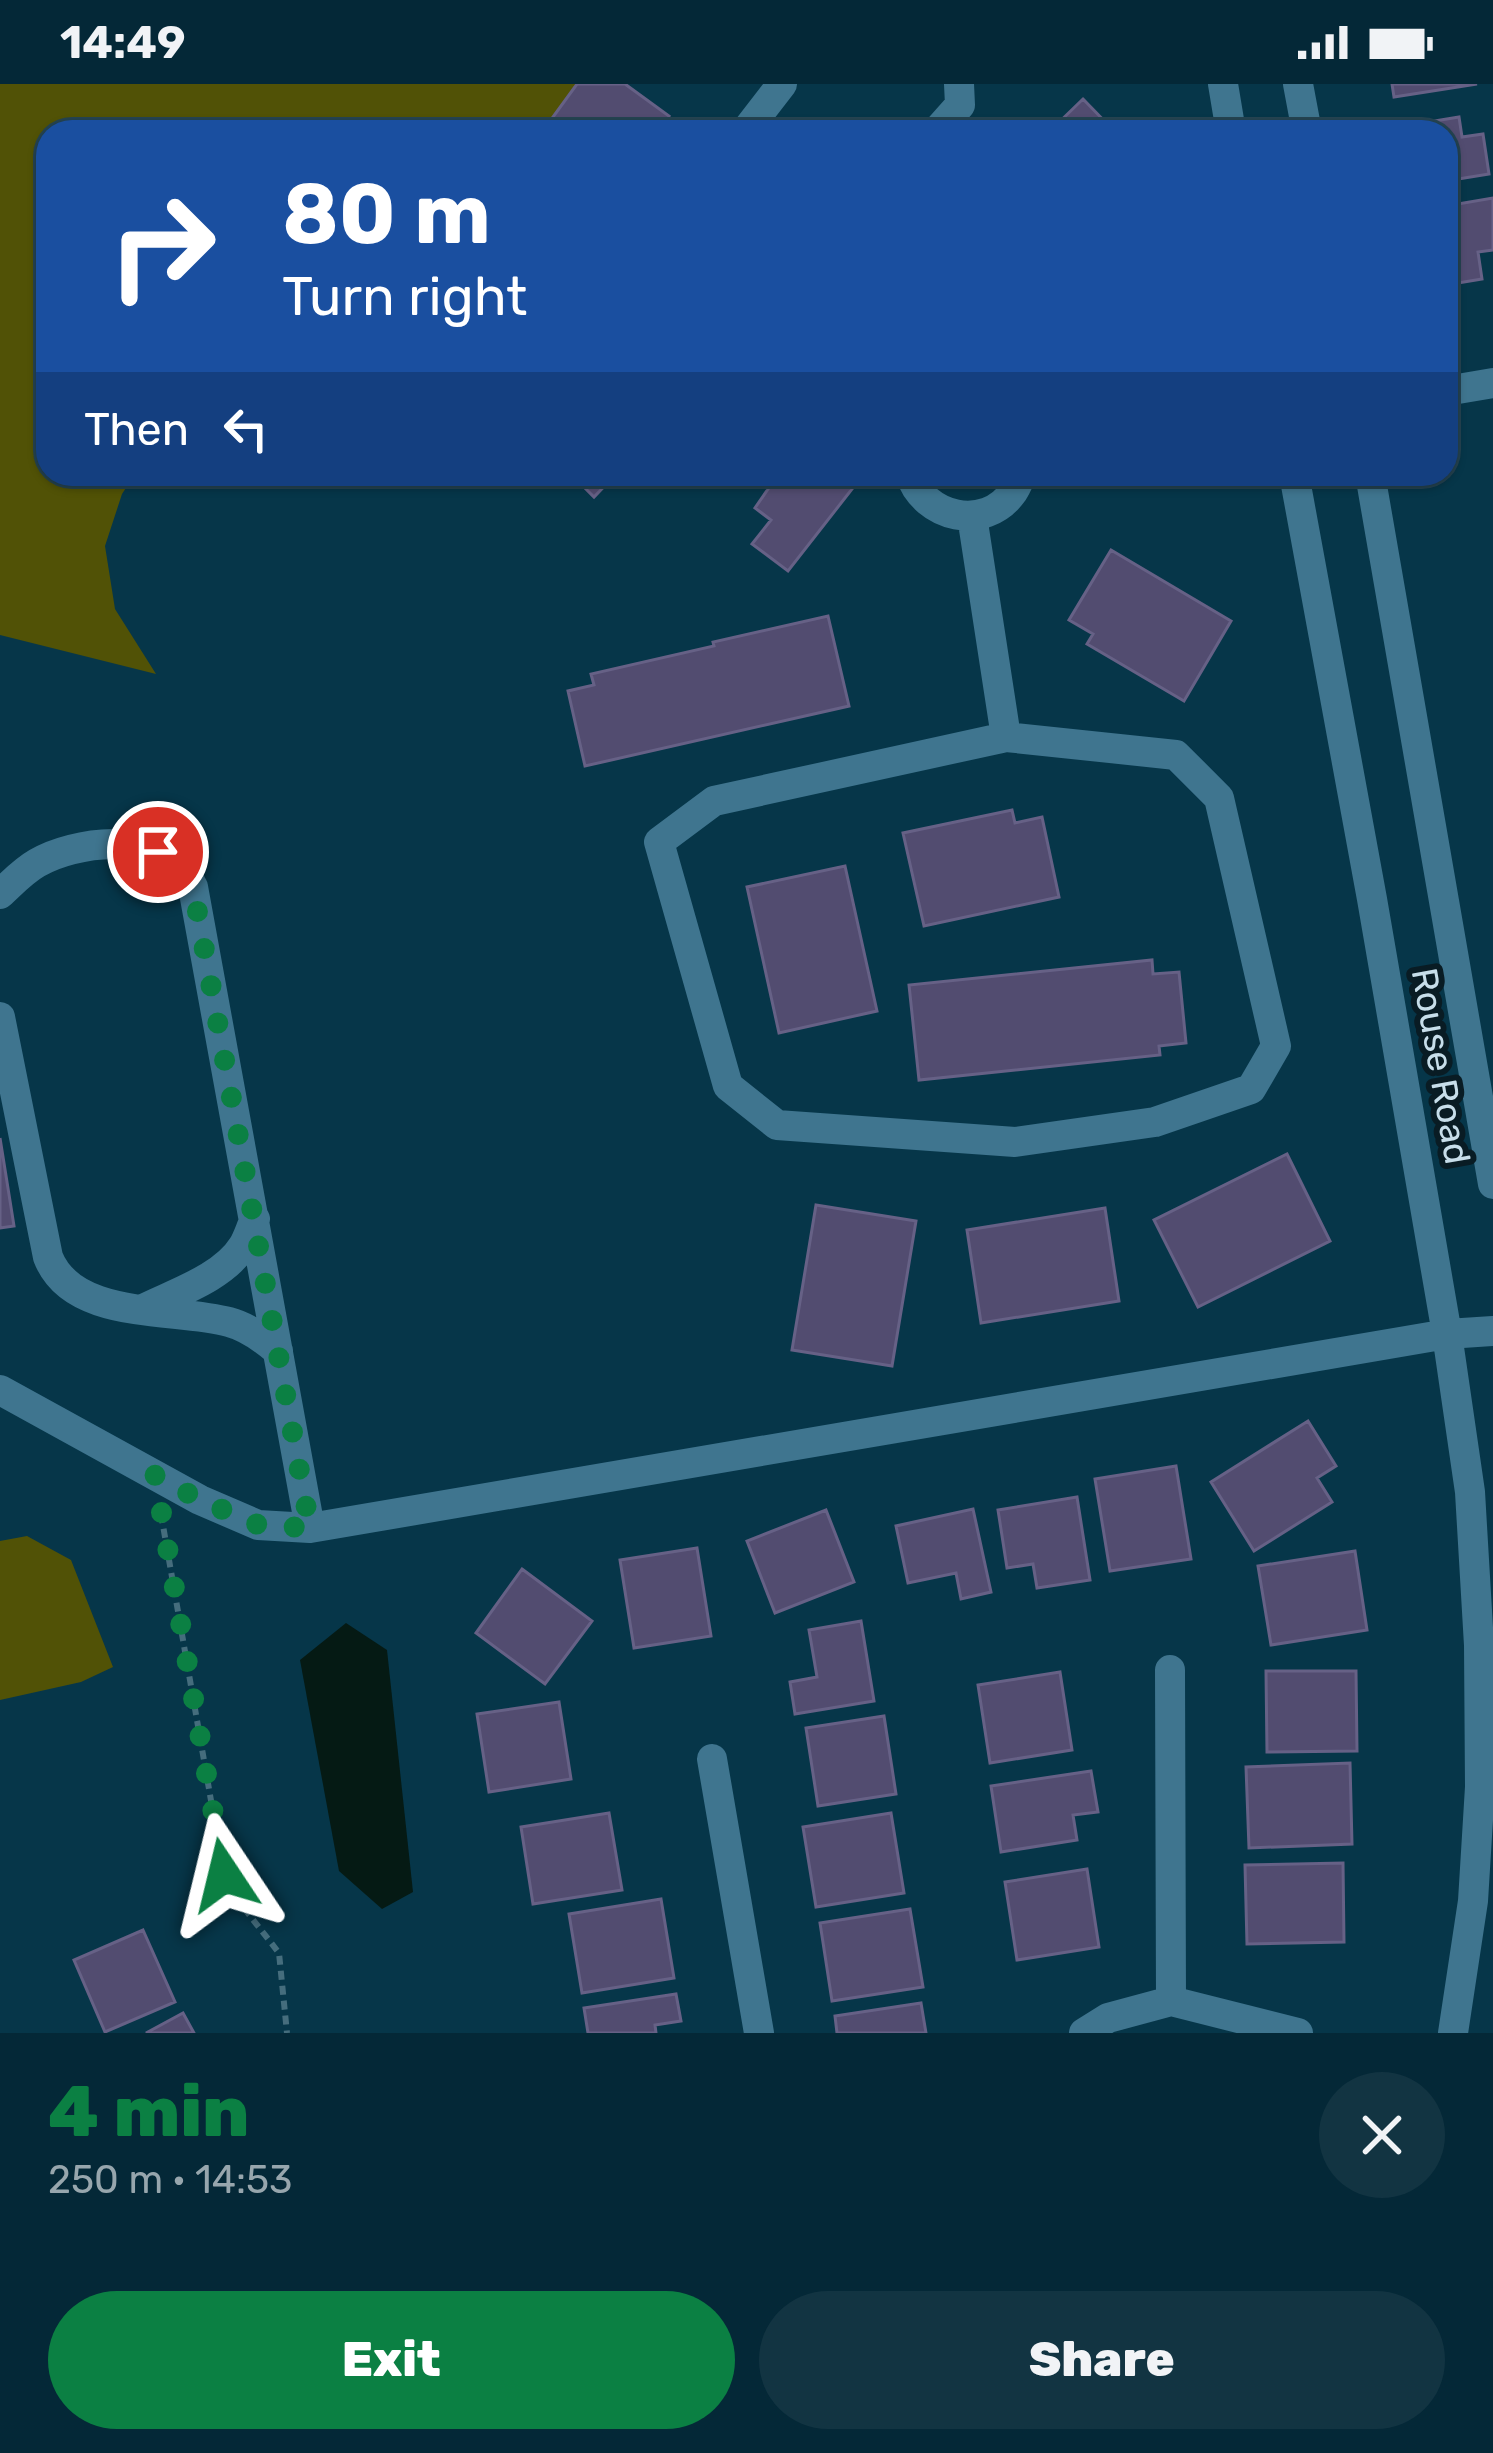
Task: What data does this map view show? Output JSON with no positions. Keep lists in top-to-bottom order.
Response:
{
  "streets": {
    "street": ["Rouse Road"]
  },
  "page": {
    "status": "14:49",
    "turn": ["80 m", "Turn right"],
    "then": "Then",
    "heading": ["4 min", "250 m · 14:53"],
    "buttons": ["Exit", "Share"]
  }
}
